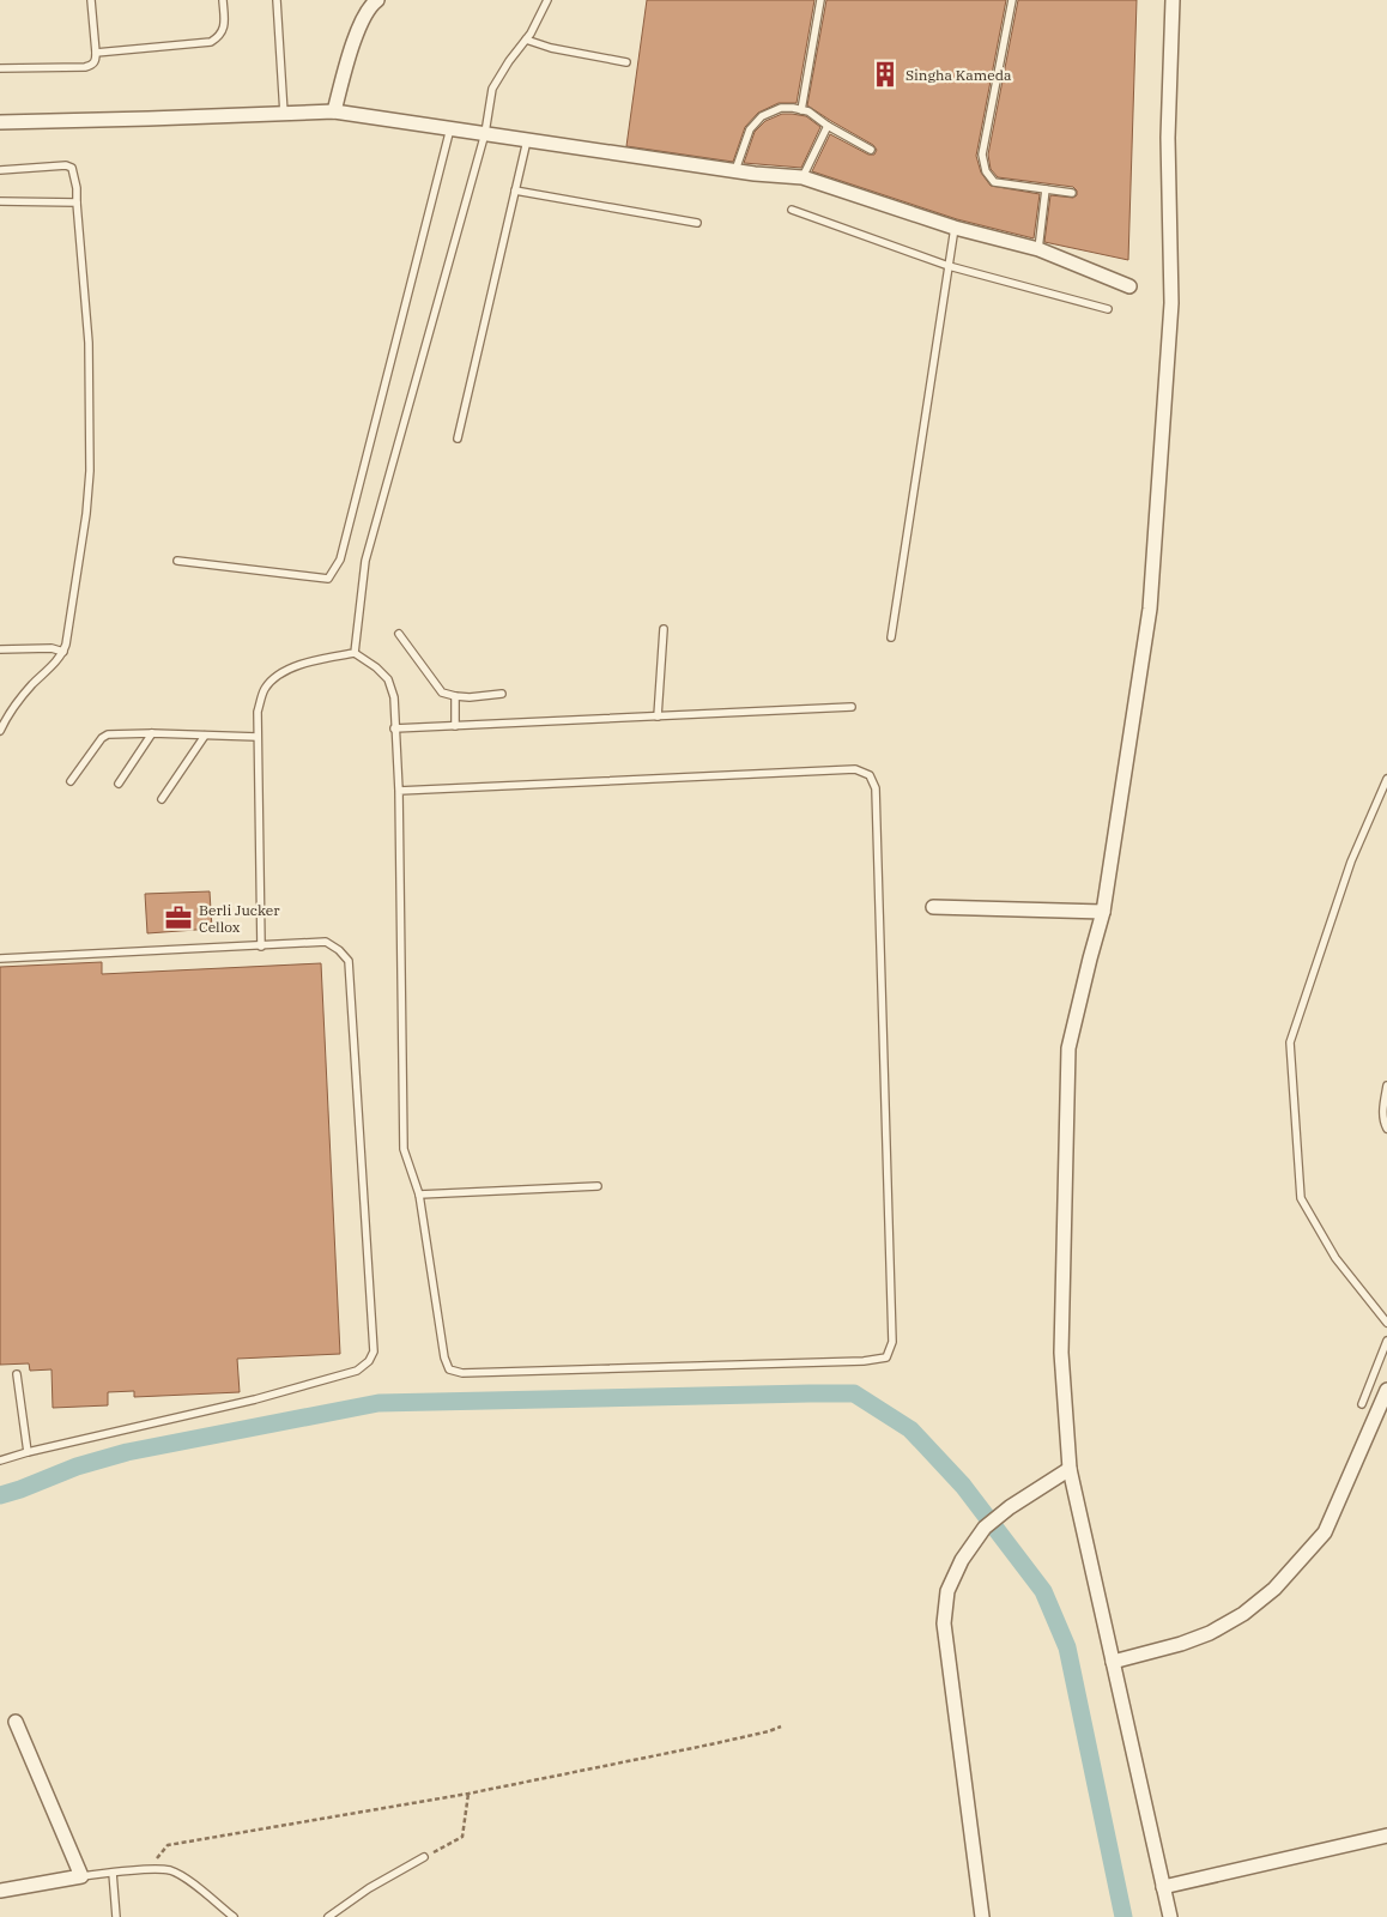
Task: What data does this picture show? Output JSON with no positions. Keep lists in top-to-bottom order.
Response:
{
  "places": {
    "building": ["Singha Kameda"],
    "office": ["Berli Jucker Cellox"]
  }
}
